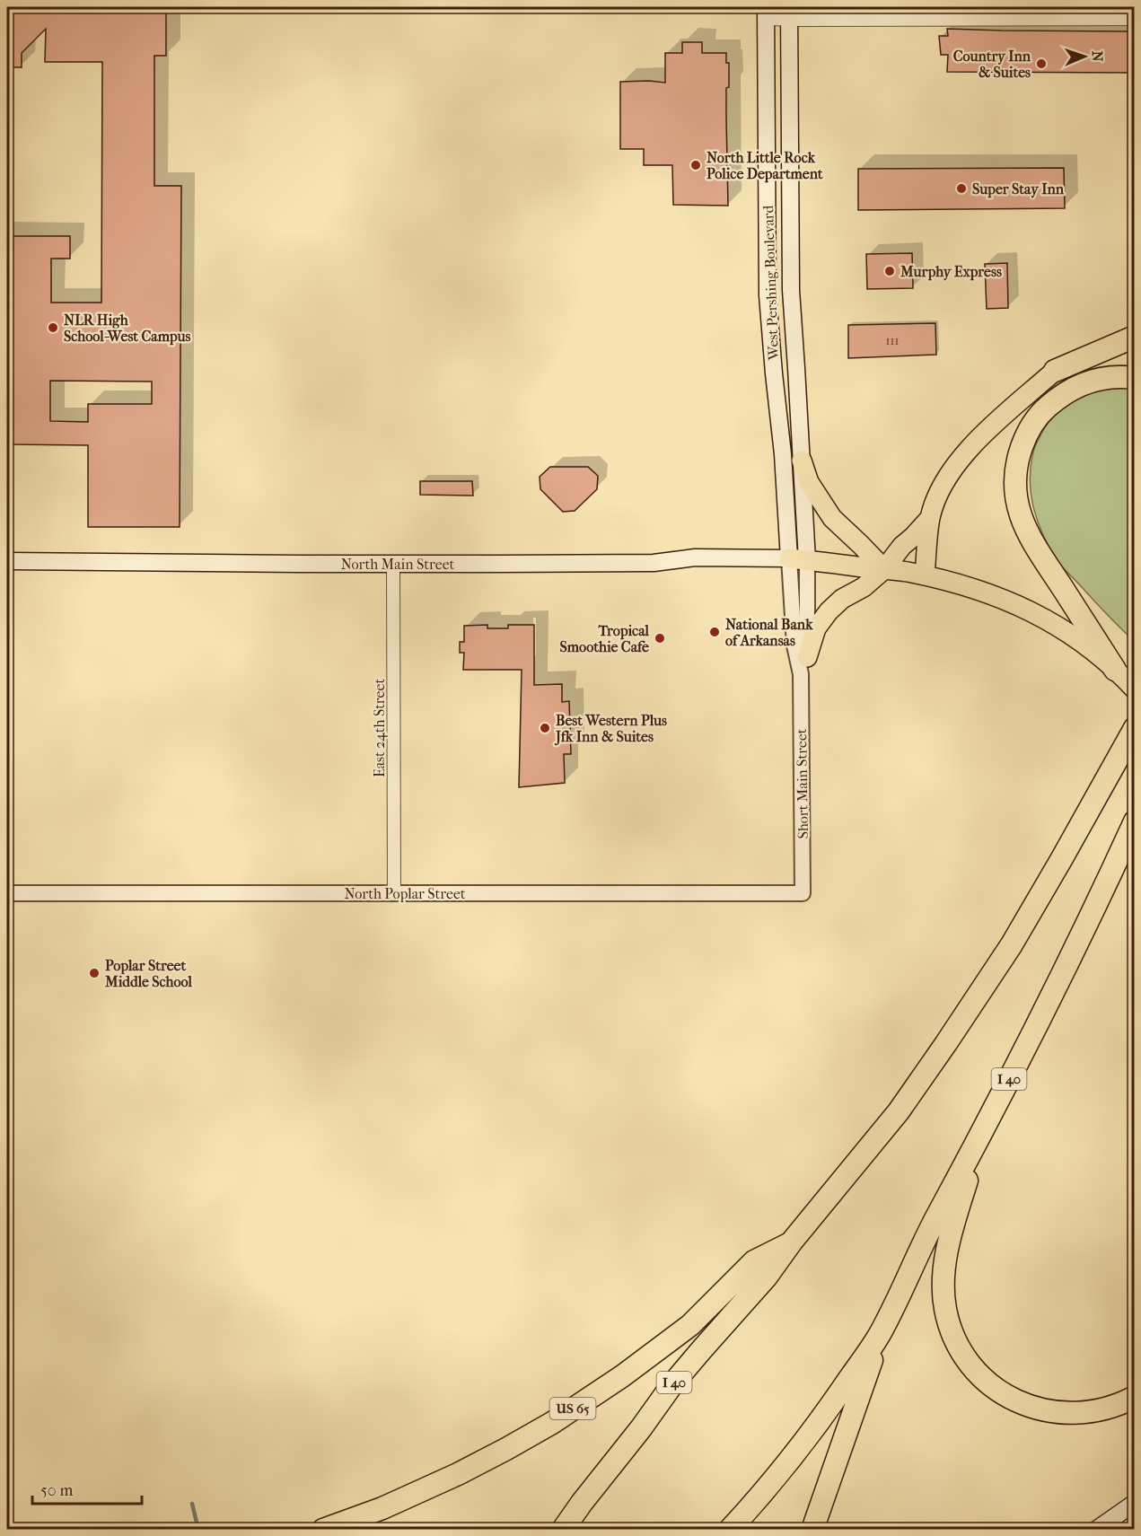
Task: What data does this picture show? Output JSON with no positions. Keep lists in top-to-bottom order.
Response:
{
  "streets": {
    "highway": ["I 40", "US 65"],
    "main road": ["West Pershing Boulevard", "North Main Street"],
    "street": ["East 24th Street", "Short Main Street", "North Poplar Street"]
  },
  "crossings": [
    ["West Pershing Boulevard", "North Main Street"],
    ["West Pershing Boulevard", "Short Main Street"],
    ["North Main Street", "East 24th Street"],
    ["North Main Street", "Short Main Street"],
    ["East 24th Street", "North Poplar Street"],
    ["Short Main Street", "North Poplar Street"],
    ["I 40", "US 65"]
  ],
  "places": [
    "Country Inn & Suites",
    "North Little Rock Police Department",
    "Super Stay Inn",
    "Murphy Express",
    "NLR High School-West Campus",
    "National Bank of Arkansas",
    "Tropical Smoothie Cafe",
    "Best Western Plus Jfk Inn & Suites",
    "Poplar Street Middle School"
  ],
  "house_numbers": ["111"],
  "scale_bar": "50 m",
  "north": "right"
}
